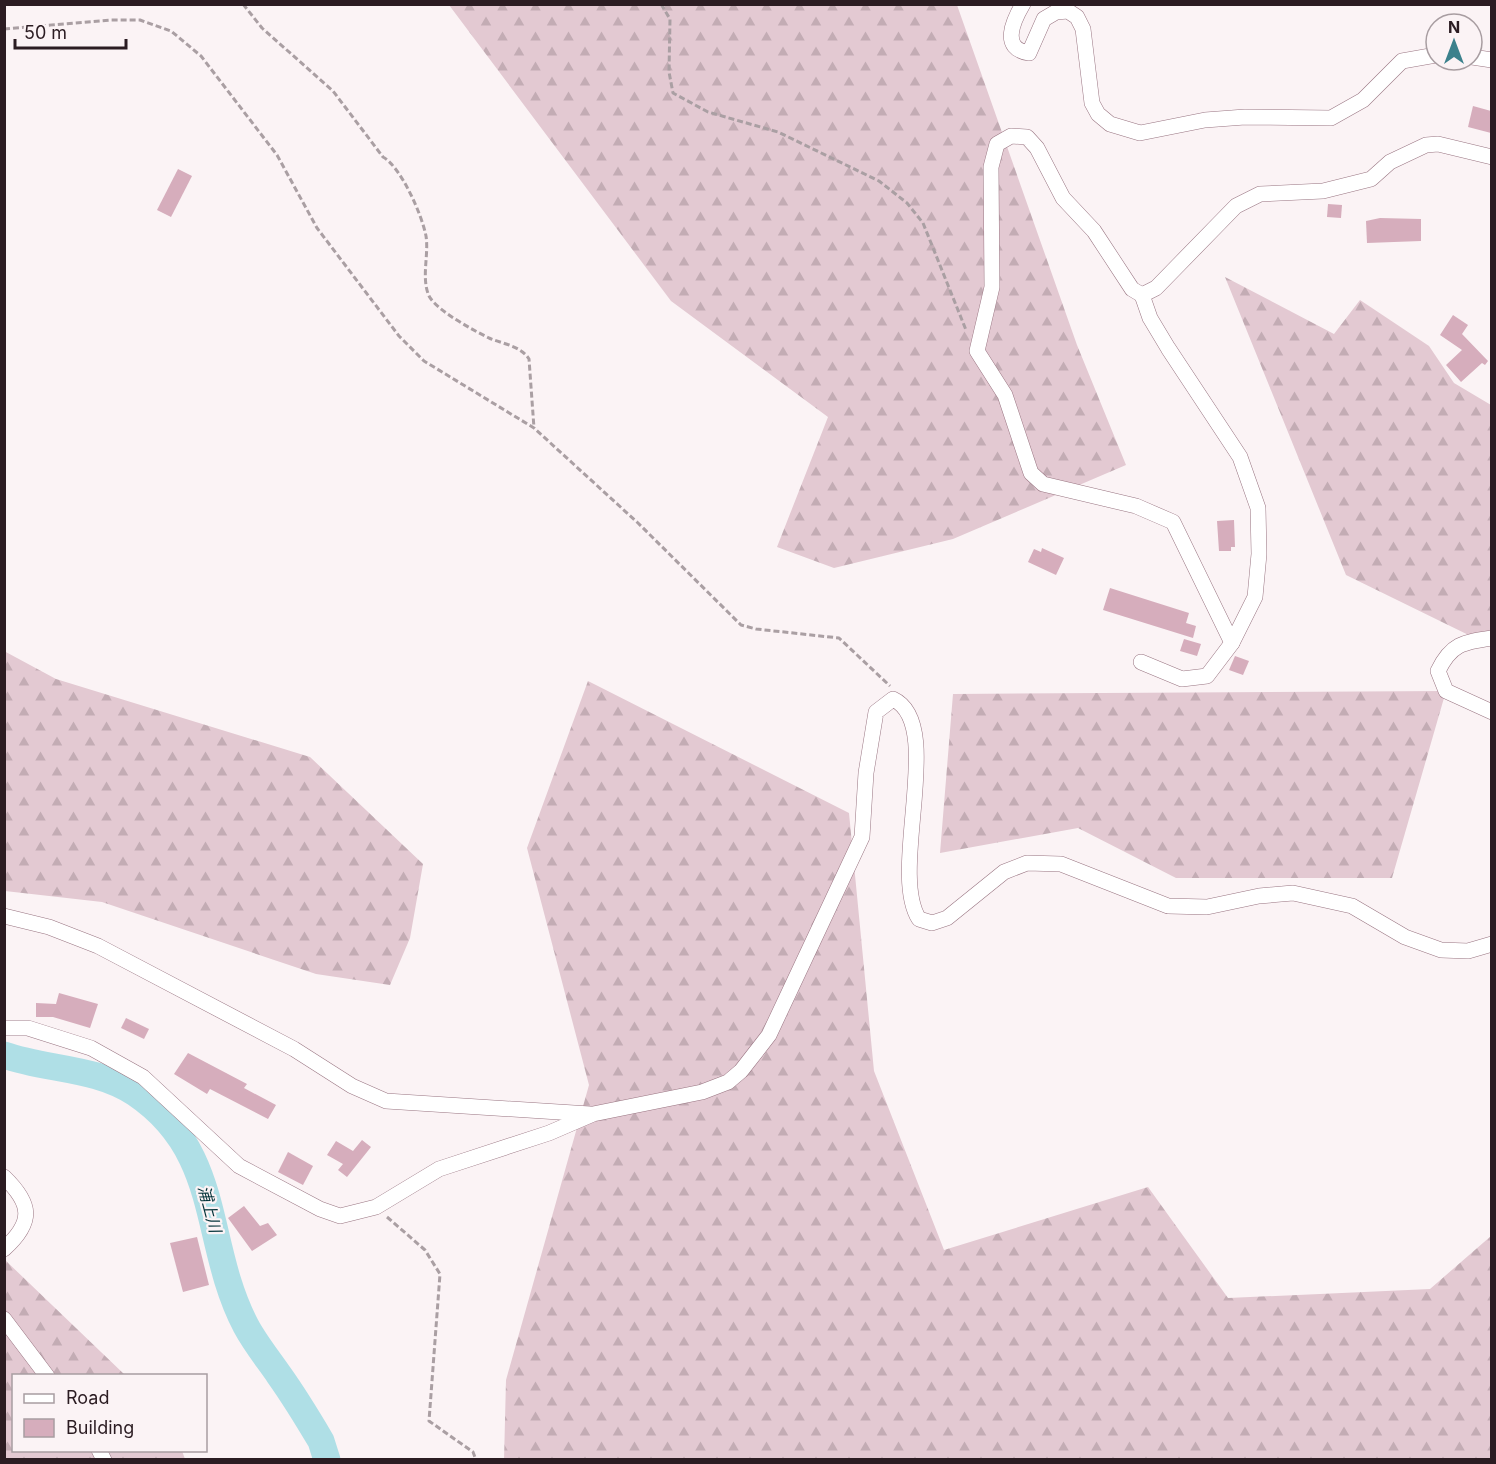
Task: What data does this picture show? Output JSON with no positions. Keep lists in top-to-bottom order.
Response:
{
  "water": ["浦上川"],
  "legend": ["Road", "Building"],
  "scale_bar": "50 m",
  "north": "top"
}
